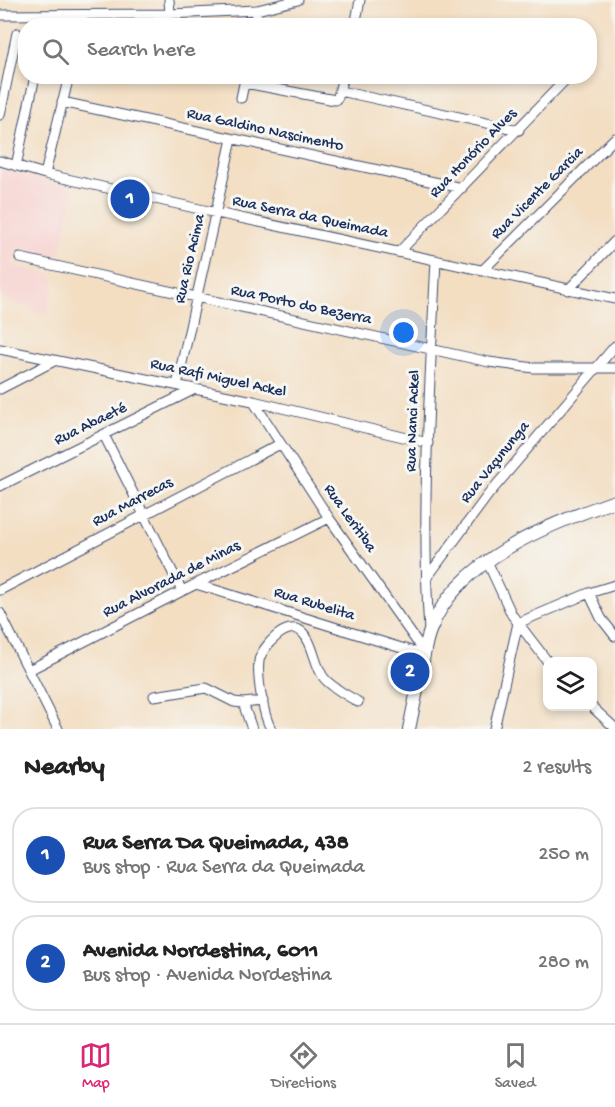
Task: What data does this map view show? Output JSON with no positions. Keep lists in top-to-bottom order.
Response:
{
  "streets": {
    "street": [
      "Rua Galdino Nascimento",
      "Rua Honório Alves",
      "Rua Vicente Garcia",
      "Rua Serra da Queimada",
      "Rua Rio Acima",
      "Rua Porto do Bezerra",
      "Rua Rafi Miguel Ackel",
      "Rua Nanci Ackel",
      "Rua Abaeté",
      "Rua Vaçununga",
      "Rua Marrecas",
      "Rua Leritiba",
      "Rua Alvorada de Minas",
      "Rua Rubelita"
    ]
  },
  "crossings": [
    ["Rua Galdino Nascimento", "Rua Honório Alves"],
    ["Rua Galdino Nascimento", "Rua Rio Acima"],
    ["Rua Honório Alves", "Rua Serra da Queimada"],
    ["Rua Vicente Garcia", "Rua Serra da Queimada"],
    ["Rua Serra da Queimada", "Rua Rio Acima"],
    ["Rua Serra da Queimada", "Rua Nanci Ackel"],
    ["Rua Rio Acima", "Rua Porto do Bezerra"],
    ["Rua Rio Acima", "Rua Rafi Miguel Ackel"],
    ["Rua Porto do Bezerra", "Rua Nanci Ackel"],
    ["Rua Porto do Bezerra", "Rua Vaçununga"],
    ["Rua Rafi Miguel Ackel", "Rua Nanci Ackel"],
    ["Rua Rafi Miguel Ackel", "Rua Abaeté"],
    ["Rua Rafi Miguel Ackel", "Rua Leritiba"],
    ["Rua Nanci Ackel", "Rua Vaçununga"],
    ["Rua Marrecas", "Rua Leritiba"],
    ["Rua Leritiba", "Rua Alvorada de Minas"],
    ["Rua Leritiba", "Rua Rubelita"],
    ["Rua Alvorada de Minas", "Rua Rubelita"]
  ],
  "page": {
    "search": "Search here",
    "pins": ["1", "2"],
    "heading": ["Nearby", "2 results"],
    "list": [
      {
        "mark": "1",
        "name": "Rua Serra Da Queimada, 438",
        "note": "Bus stop · Rua Serra da Queimada",
        "value": "250 m"
      },
      {
        "mark": "2",
        "name": "Avenida Nordestina, 6011",
        "note": "Bus stop · Avenida Nordestina",
        "value": "280 m"
      }
    ],
    "nav": ["Map", "Directions", "Saved"]
  }
}
